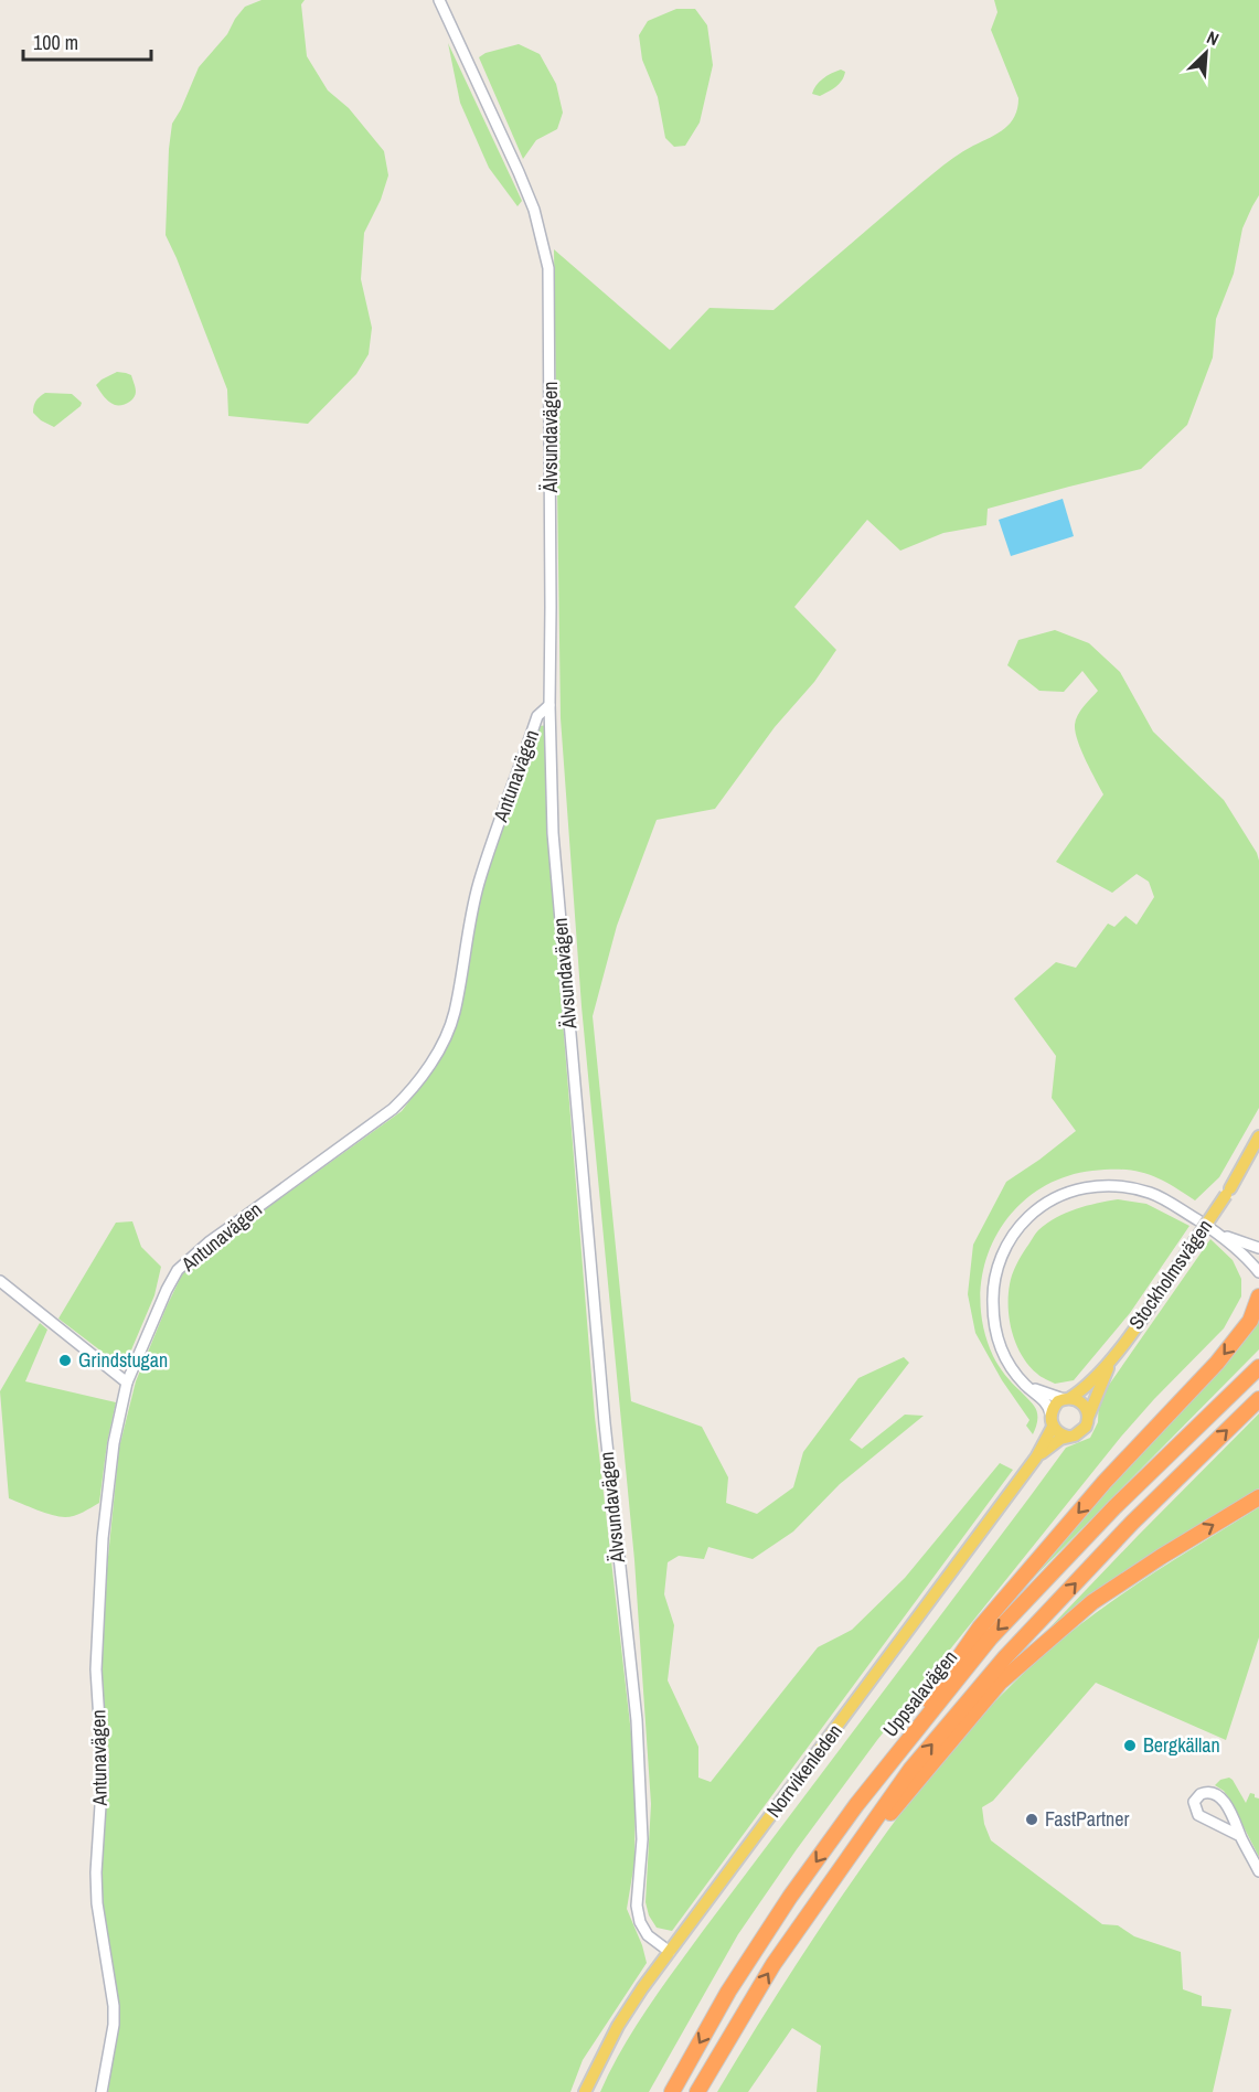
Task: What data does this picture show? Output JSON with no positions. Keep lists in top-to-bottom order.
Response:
{
  "streets": {
    "highway": ["Uppsalavägen"],
    "main road": ["Stockholmsvägen", "Norrvikenleden"],
    "street": ["Älvsundavägen", "Antunavägen"]
  },
  "crossings": [
    ["Älvsundavägen", "Antunavägen"],
    ["Älvsundavägen", "Norrvikenleden"],
    ["Stockholmsvägen", "Norrvikenleden"]
  ],
  "places": ["Grindstugan", "Bergkällan", "FastPartner"],
  "scale_bar": "100 m",
  "north": "top right"
}
